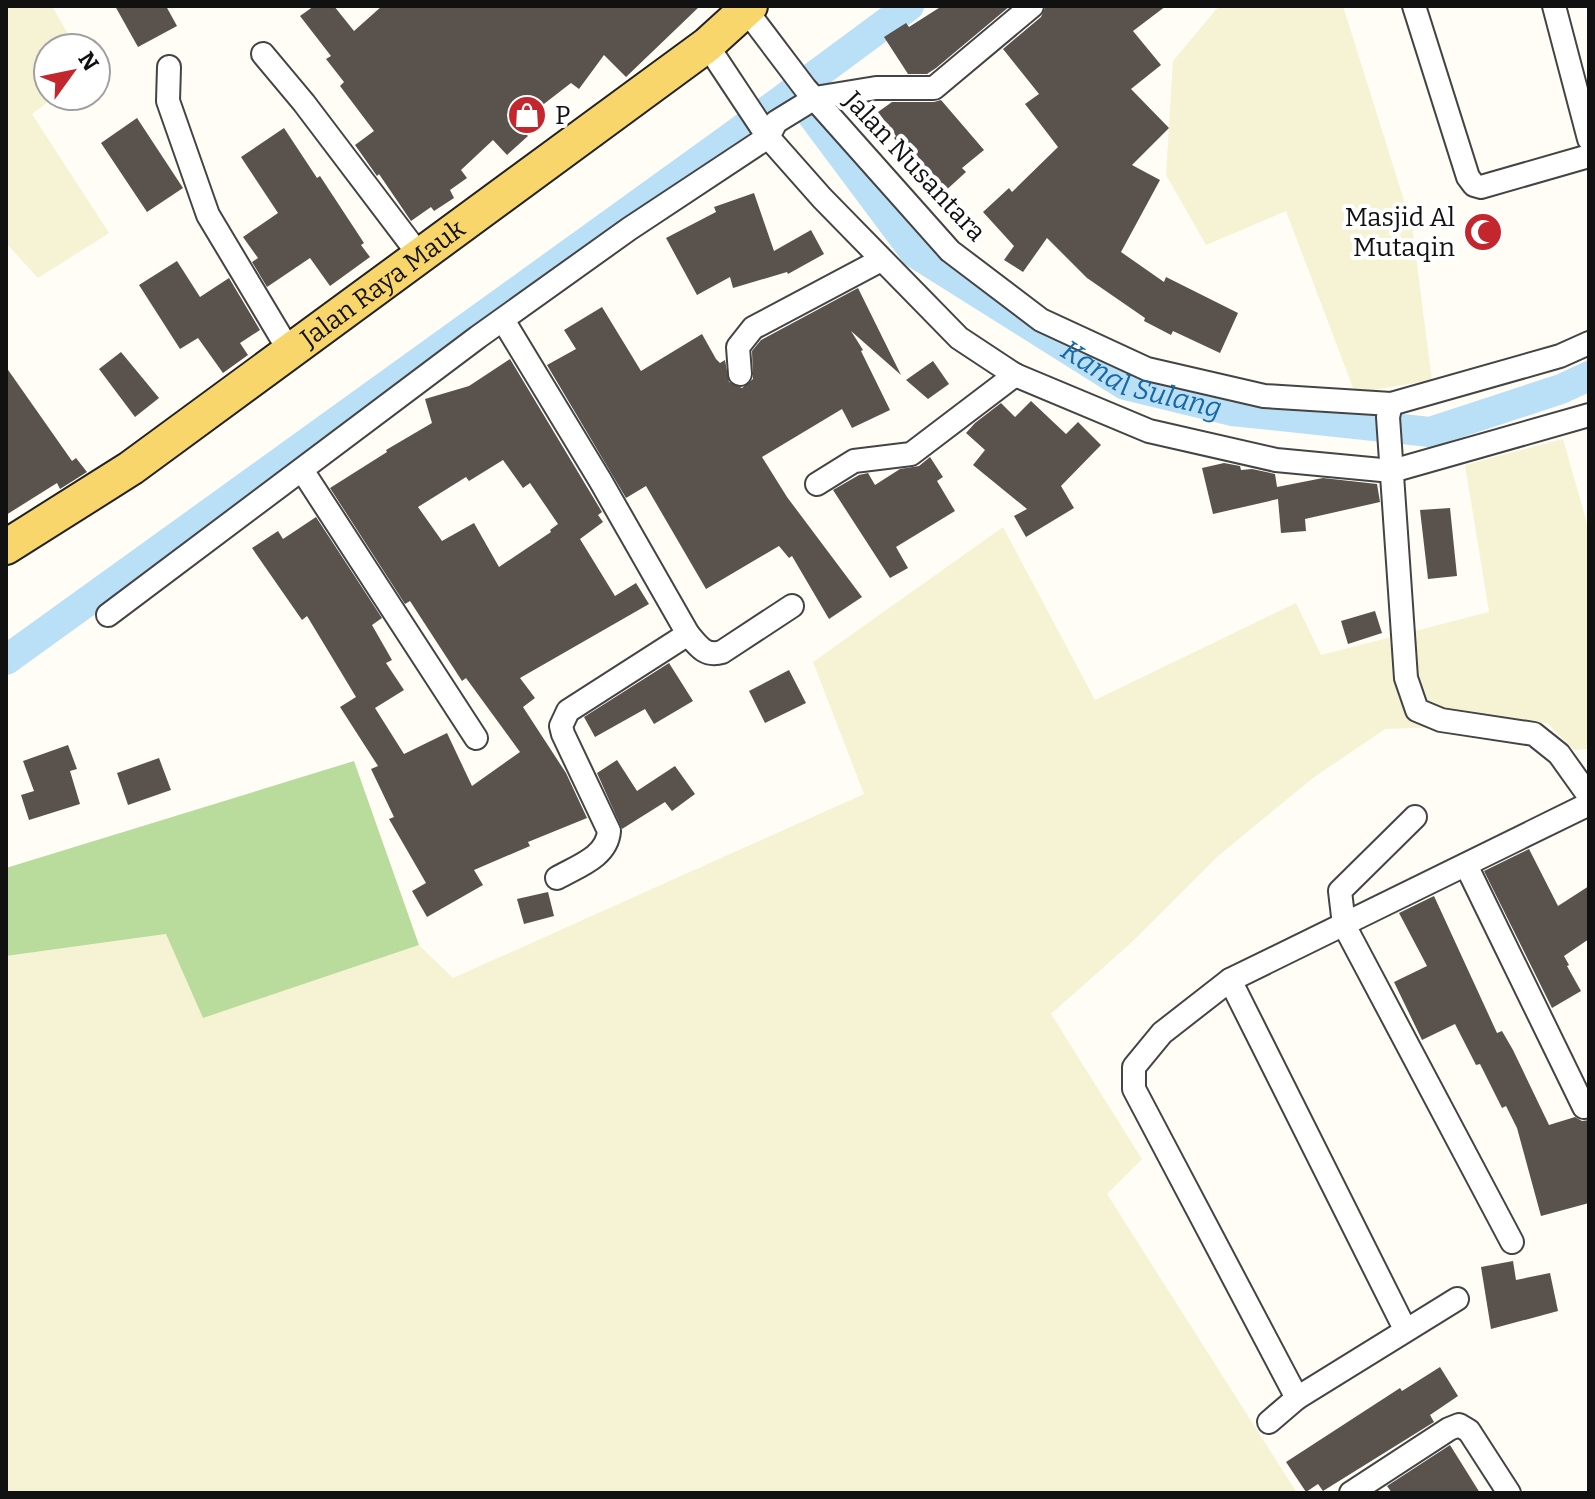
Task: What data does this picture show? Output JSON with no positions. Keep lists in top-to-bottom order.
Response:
{
  "streets": {
    "main road": ["Jalan Raya Mauk"],
    "street": ["Jalan Nusantara"]
  },
  "crossings": [
    ["Jalan Nusantara", "Jalan Raya Mauk"]
  ],
  "water": ["Kanal Sulang"],
  "places": {
    "shop": ["P"],
    "mosque": ["Masjid Al Mutaqin"]
  },
  "north": "top right"
}
